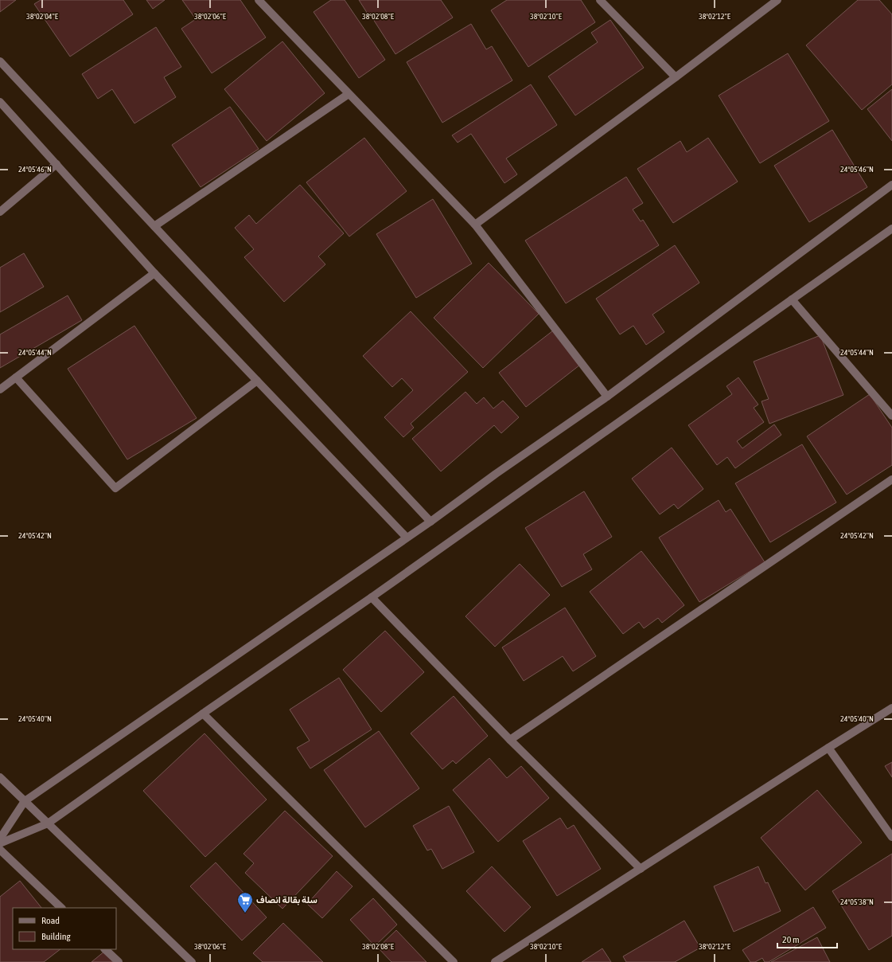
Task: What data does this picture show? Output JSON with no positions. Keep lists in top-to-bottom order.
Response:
{
  "places": {
    "supermarket": ["سلة بقالة انصاف"]
  },
  "legend": ["Road", "Building"],
  "scale_bar": "20 m",
  "coordinates": [
    "38°02'04\"E",
    "38°02'06\"E",
    "38°02'08\"E",
    "38°02'10\"E",
    "38°02'12\"E",
    "24°05'46\"N",
    "24°05'44\"N",
    "24°05'42\"N",
    "24°05'40\"N",
    "24°05'38\"N"
  ]
}
